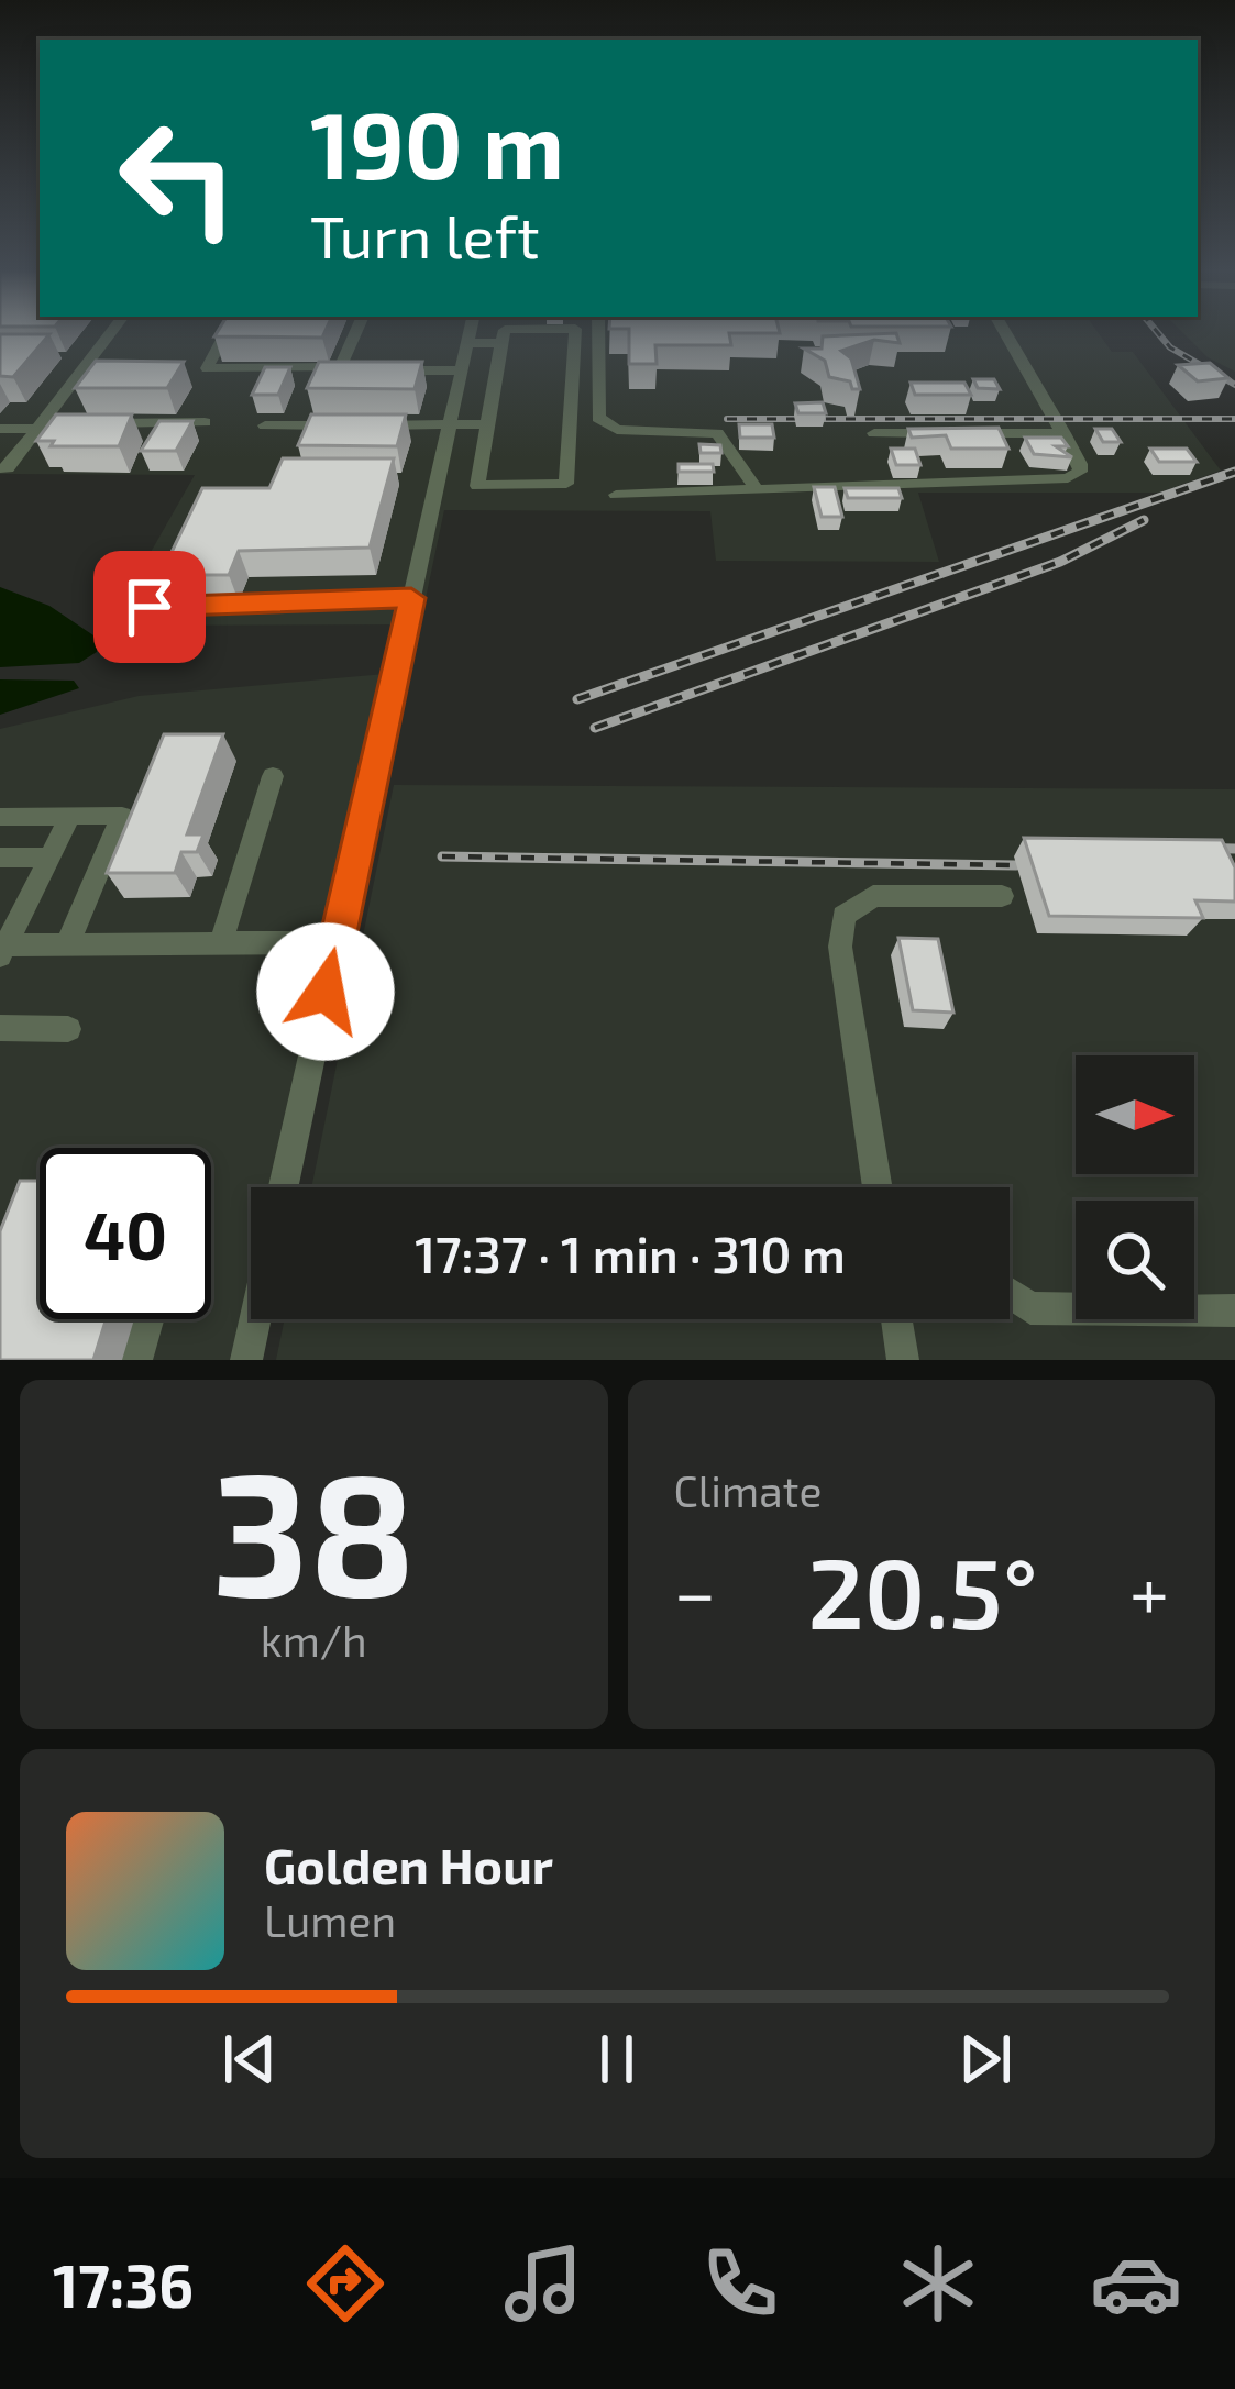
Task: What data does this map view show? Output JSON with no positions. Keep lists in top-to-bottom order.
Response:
{
  "north": "right",
  "page": {
    "turn": ["190 m", "Turn left"],
    "limit": "40",
    "trip": "17:37 · 1 min · 310 m",
    "tile": [
      ["38", "km/h"],
      "Climate"
    ],
    "heat": ["−", "20.5°", "+"],
    "song": ["Golden Hour", "Lumen"],
    "tabs": "17:36"
  }
}
